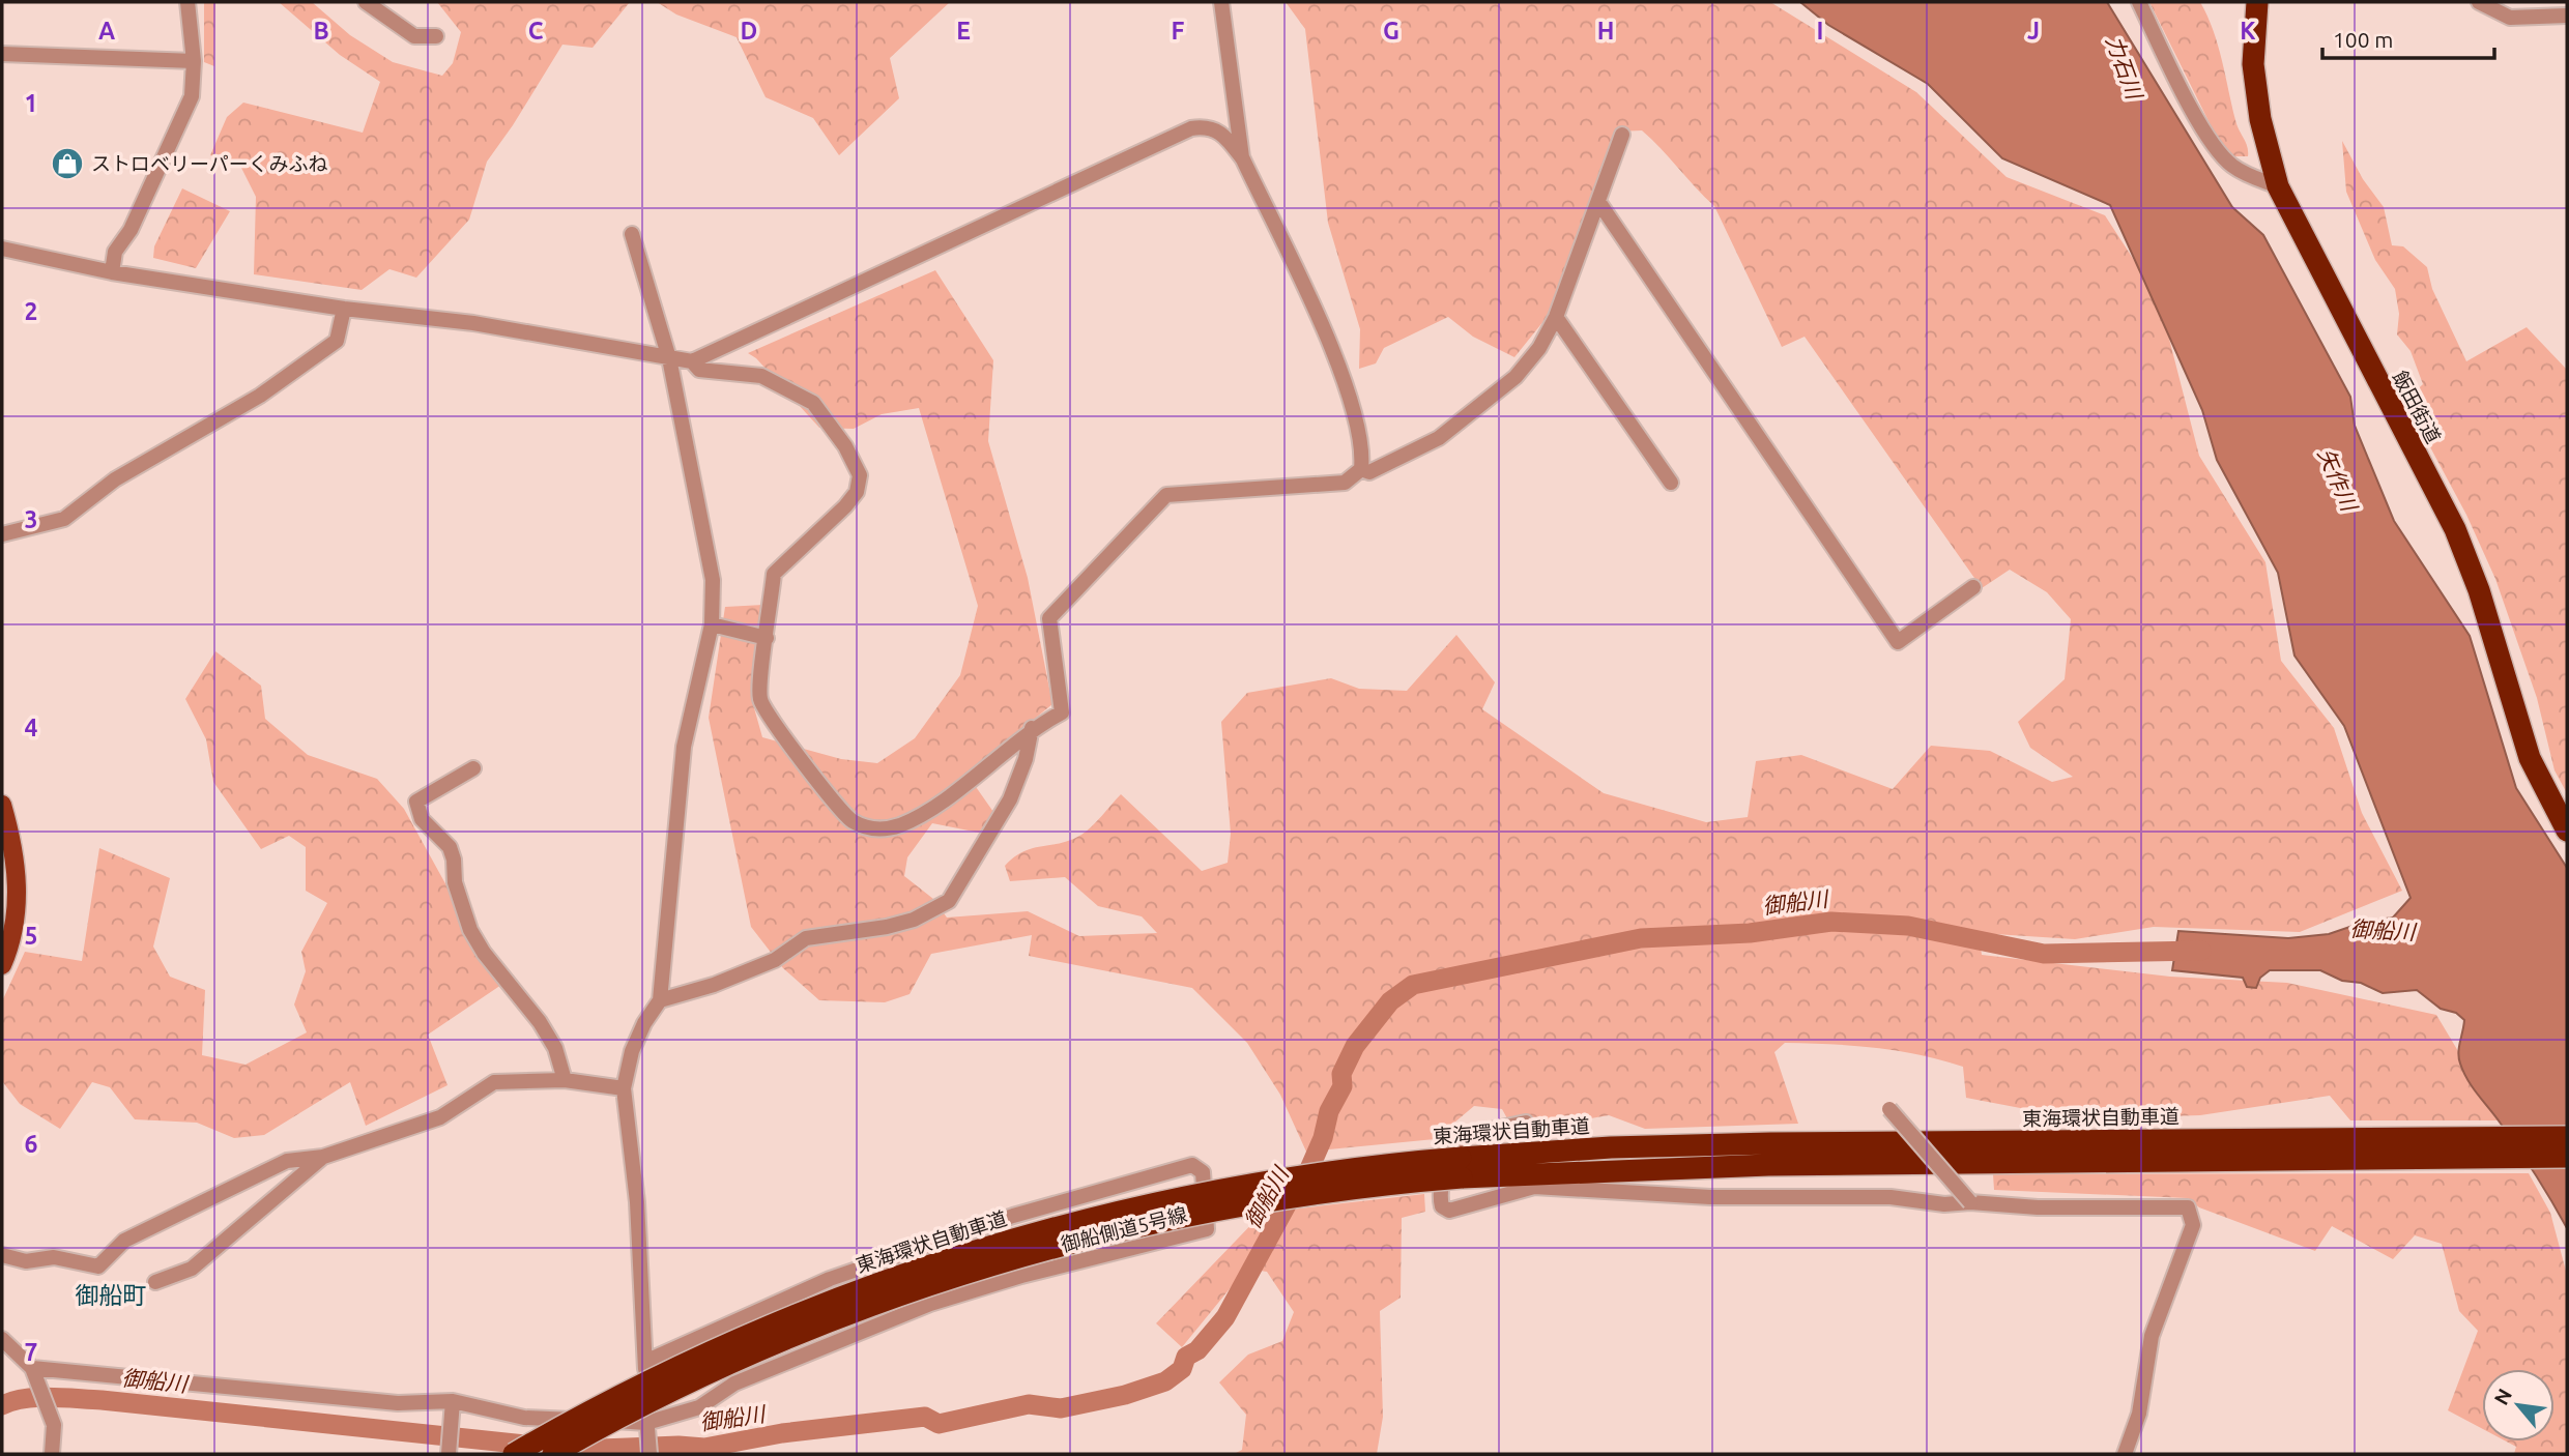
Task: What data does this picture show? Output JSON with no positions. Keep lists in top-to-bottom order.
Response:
{
  "streets": {
    "highway": ["飯田街道", "東海環状自動車道"],
    "street": ["御船側道5号線"]
  },
  "districts": ["御船町"],
  "water": ["力石川", "矢作川", "御船川"],
  "places": {
    "shop": ["ストロベリーパーくみふね"]
  },
  "scale_bar": "100 m",
  "north": "top left",
  "grid": {
    "columns": [
      "A",
      "B",
      "C",
      "D",
      "E",
      "F",
      "G",
      "H",
      "I",
      "J",
      "K"
    ],
    "rows": [
      "1",
      "2",
      "3",
      "4",
      "5",
      "6",
      "7"
    ]
  }
}
